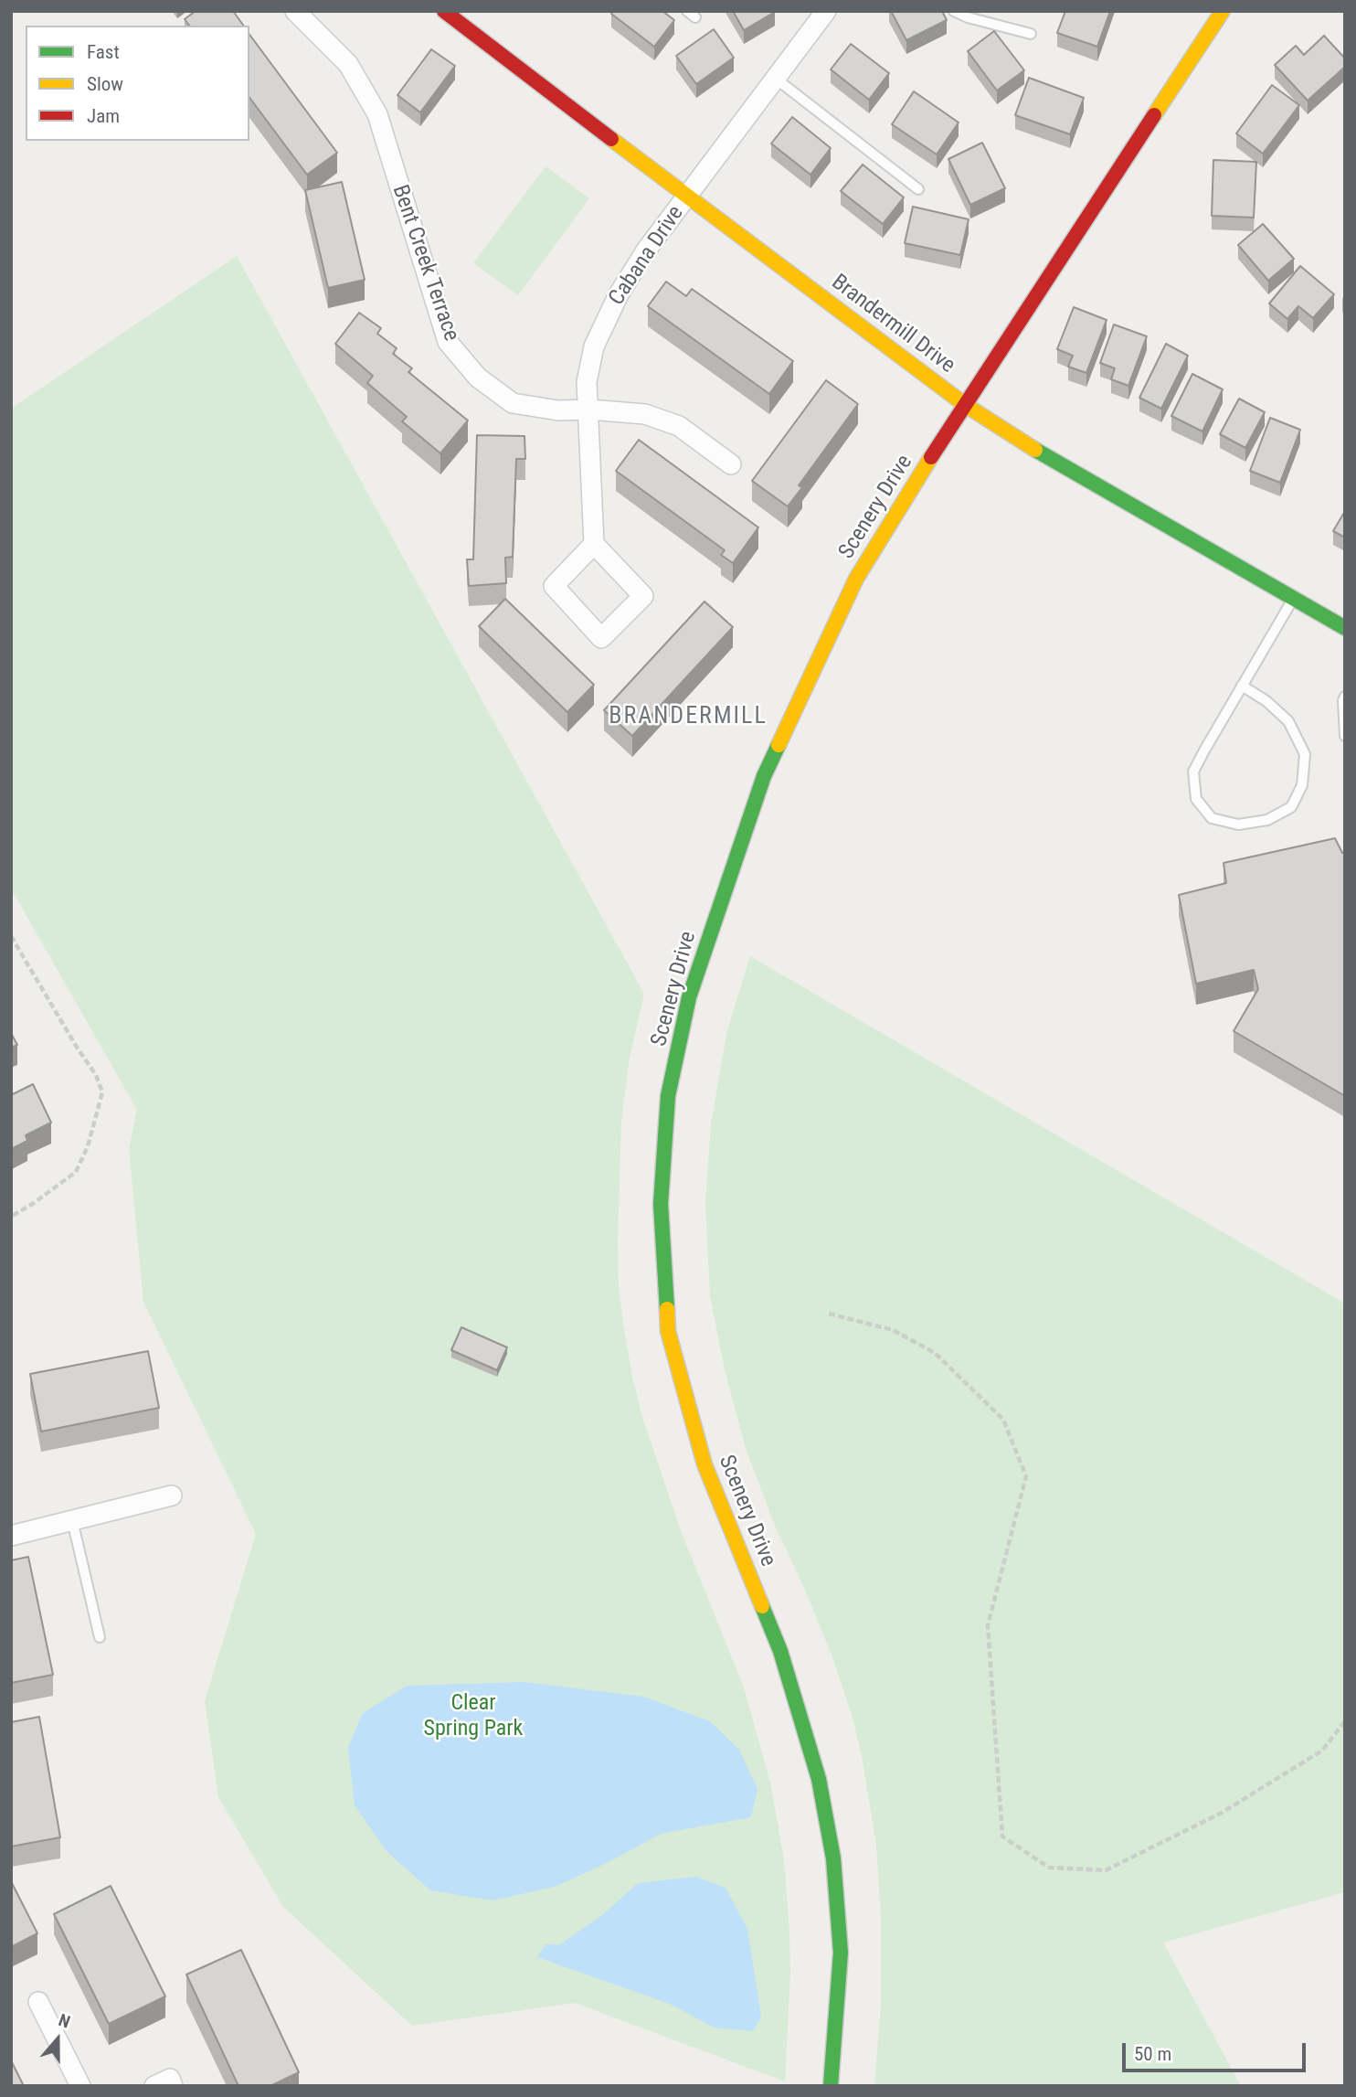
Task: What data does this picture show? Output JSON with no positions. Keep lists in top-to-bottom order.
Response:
{
  "streets": {
    "street": [
      "Cabana Drive",
      "Bent Creek Terrace",
      "Brandermill Drive",
      "Scenery Drive"
    ]
  },
  "crossings": [
    ["Cabana Drive", "Bent Creek Terrace"],
    ["Cabana Drive", "Brandermill Drive"],
    ["Brandermill Drive", "Scenery Drive"]
  ],
  "districts": ["BRANDERMILL"],
  "parks": ["Clear Spring Park"],
  "legend": ["Fast", "Slow", "Jam"],
  "scale_bar": "50 m",
  "north": "top"
}
